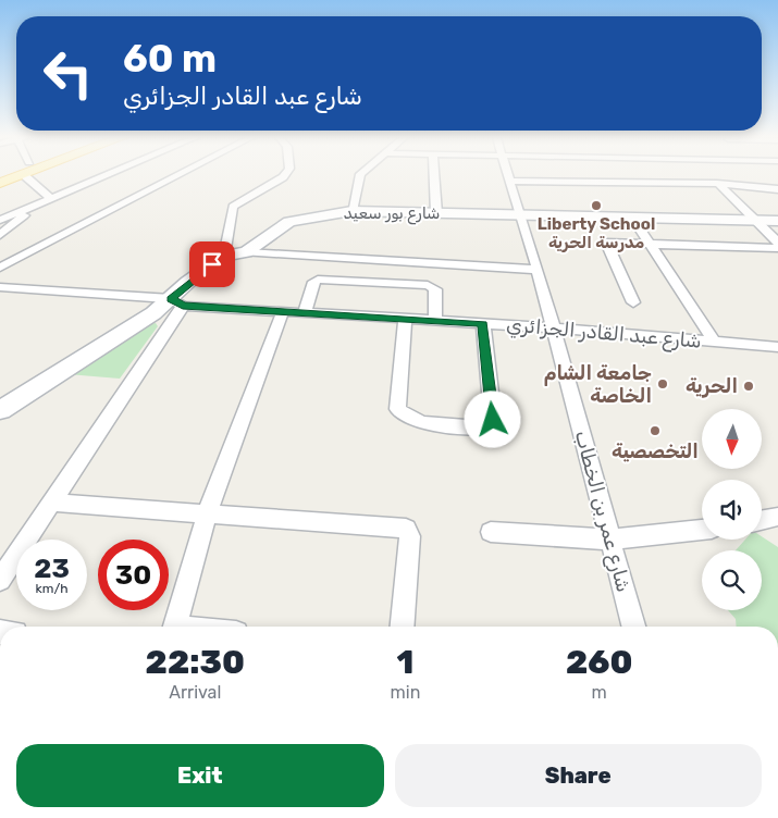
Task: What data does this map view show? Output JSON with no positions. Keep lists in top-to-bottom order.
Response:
{
  "streets": {
    "main road": ["شارع بور سعيد"],
    "street": ["شارع عبد القادر الجزائري", "شارع عمر بن الخطاب"]
  },
  "crossings": [
    ["شارع بور سعيد", "شارع عبد القادر الجزائري"],
    ["شارع بور سعيد", "شارع عمر بن الخطاب"],
    ["شارع عبد القادر الجزائري", "شارع عمر بن الخطاب"]
  ],
  "places": [
    "Liberty School مدرسة الحرية",
    "جامعة الشام الخاصة",
    "الحرية",
    "التخصصية"
  ],
  "north": "bottom",
  "page": {
    "turn": ["60 m", "شارع عبد القادر الجزائري"],
    "speed": "23 km/h",
    "limit": "30",
    "eta": [
      "22:30",
      "Arrival",
      "1",
      "min",
      "260",
      "m"
    ],
    "buttons": ["Exit", "Share"]
  }
}
